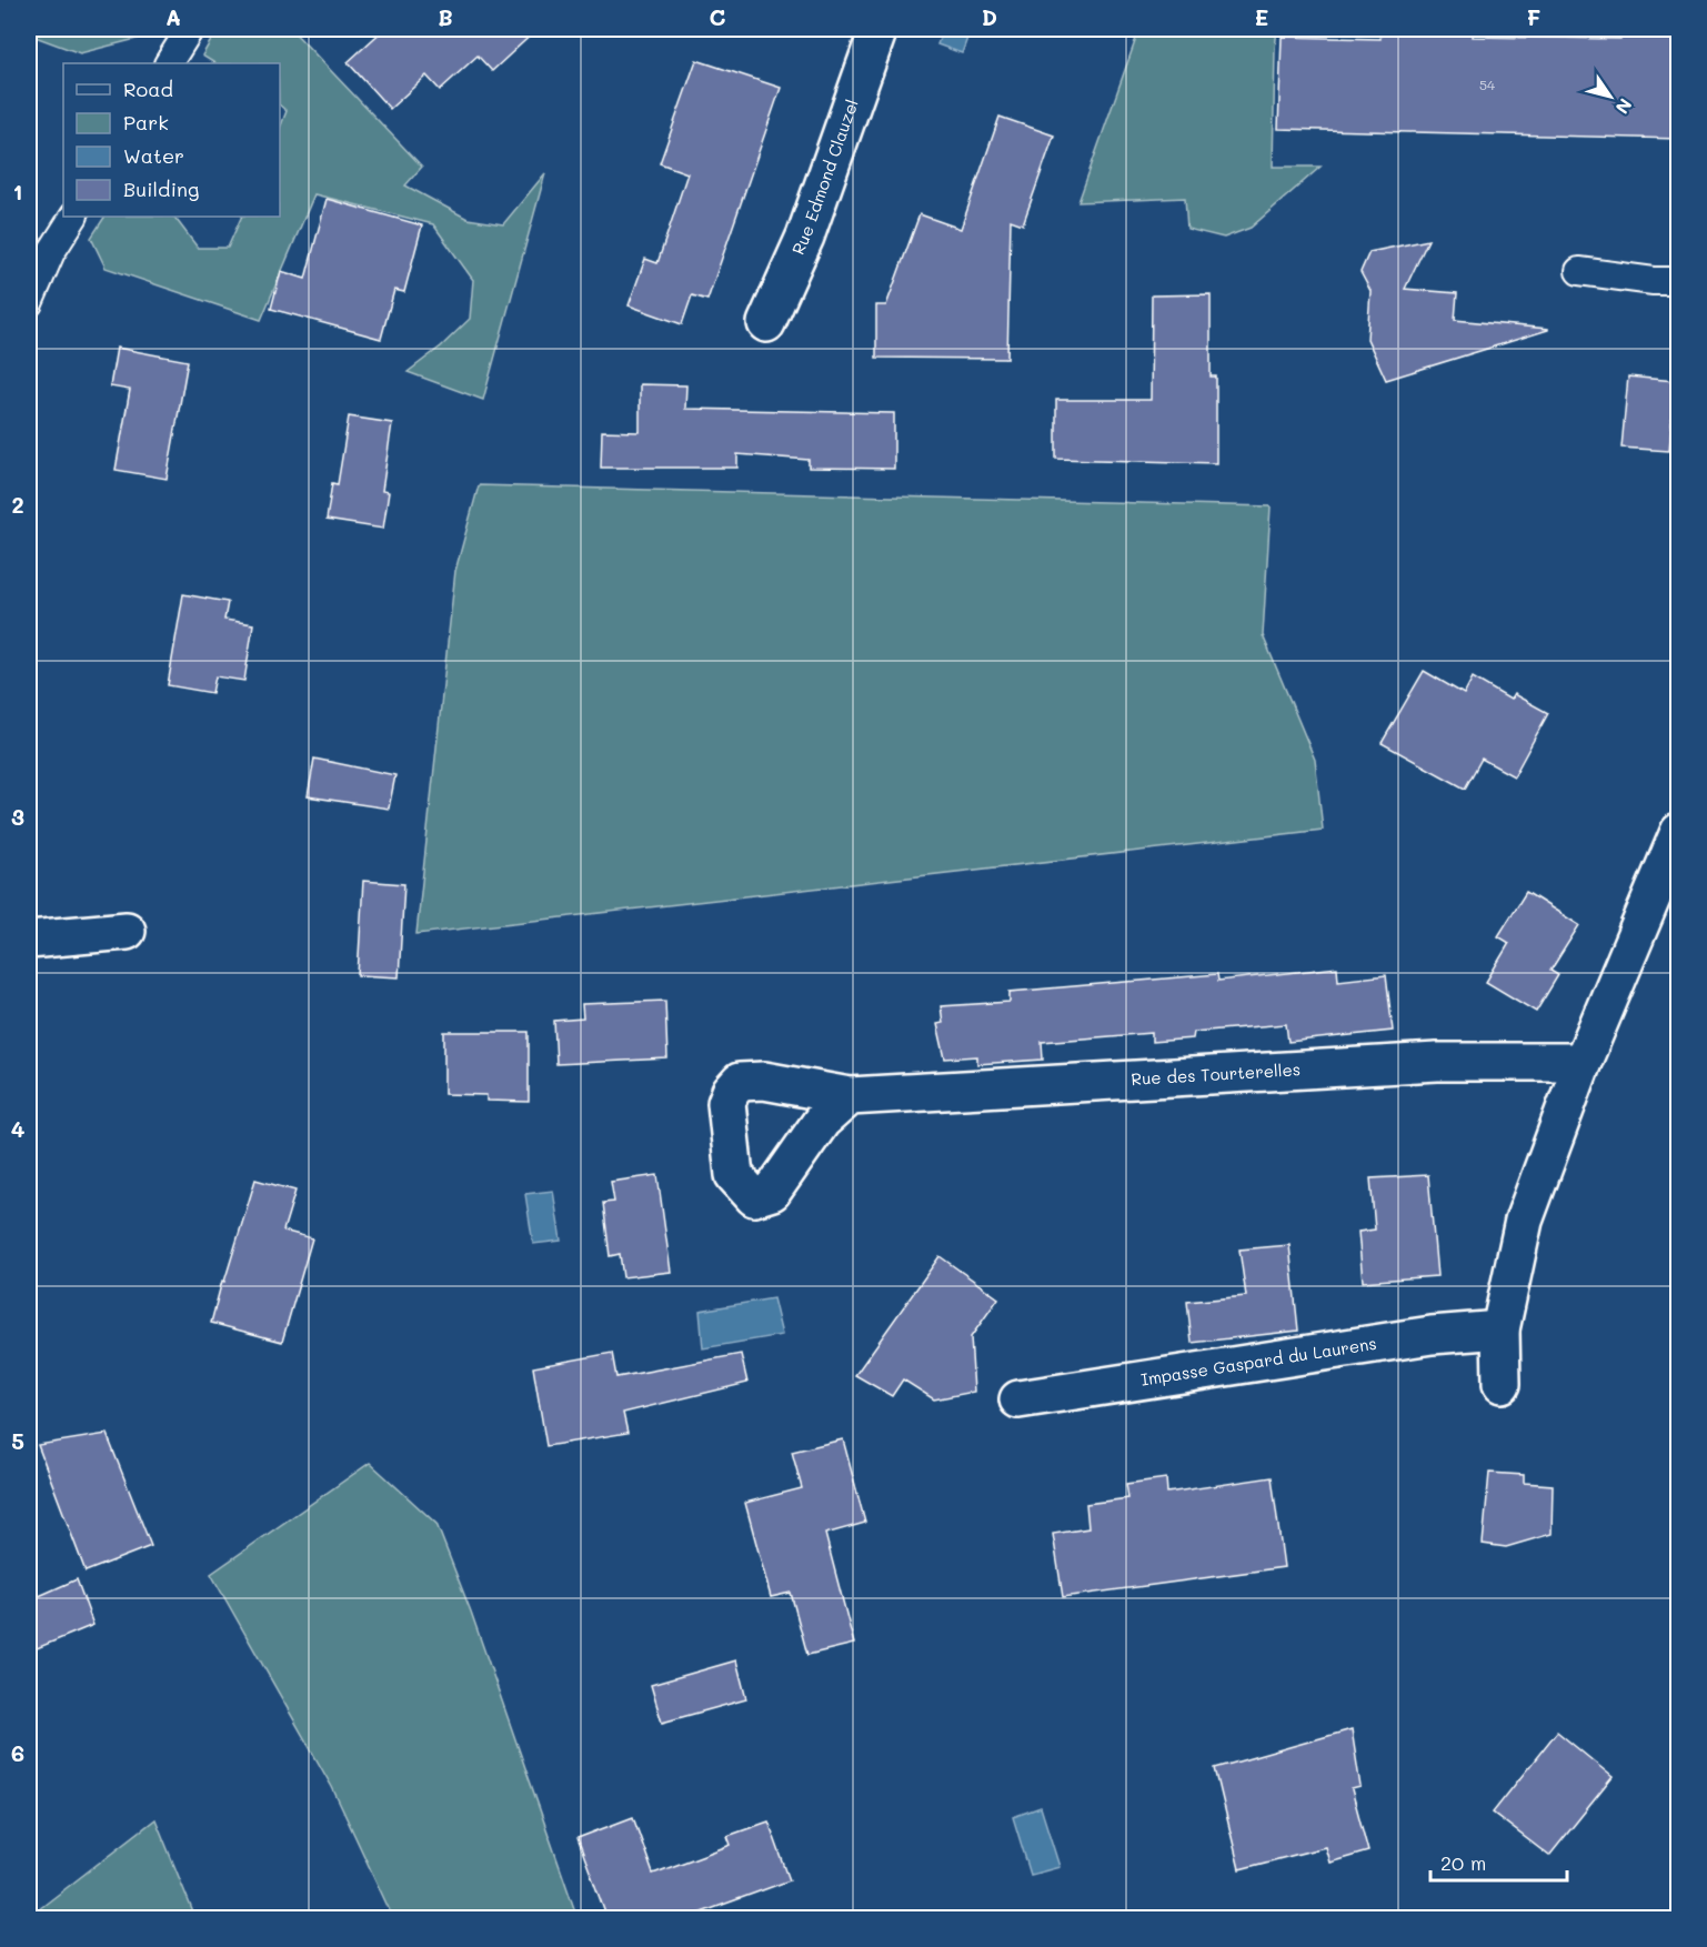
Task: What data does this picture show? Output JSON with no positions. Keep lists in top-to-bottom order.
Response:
{
  "streets": {
    "street": ["Rue Edmond Clauzel", "Rue des Tourterelles", "Impasse Gaspard du Laurens"]
  },
  "house_numbers": ["54"],
  "legend": [
    "Road",
    "Park",
    "Water",
    "Building"
  ],
  "scale_bar": "20 m",
  "north": "bottom right",
  "grid": {
    "columns": [
      "A",
      "B",
      "C",
      "D",
      "E",
      "F"
    ],
    "rows": [
      "1",
      "2",
      "3",
      "4",
      "5",
      "6"
    ]
  }
}
